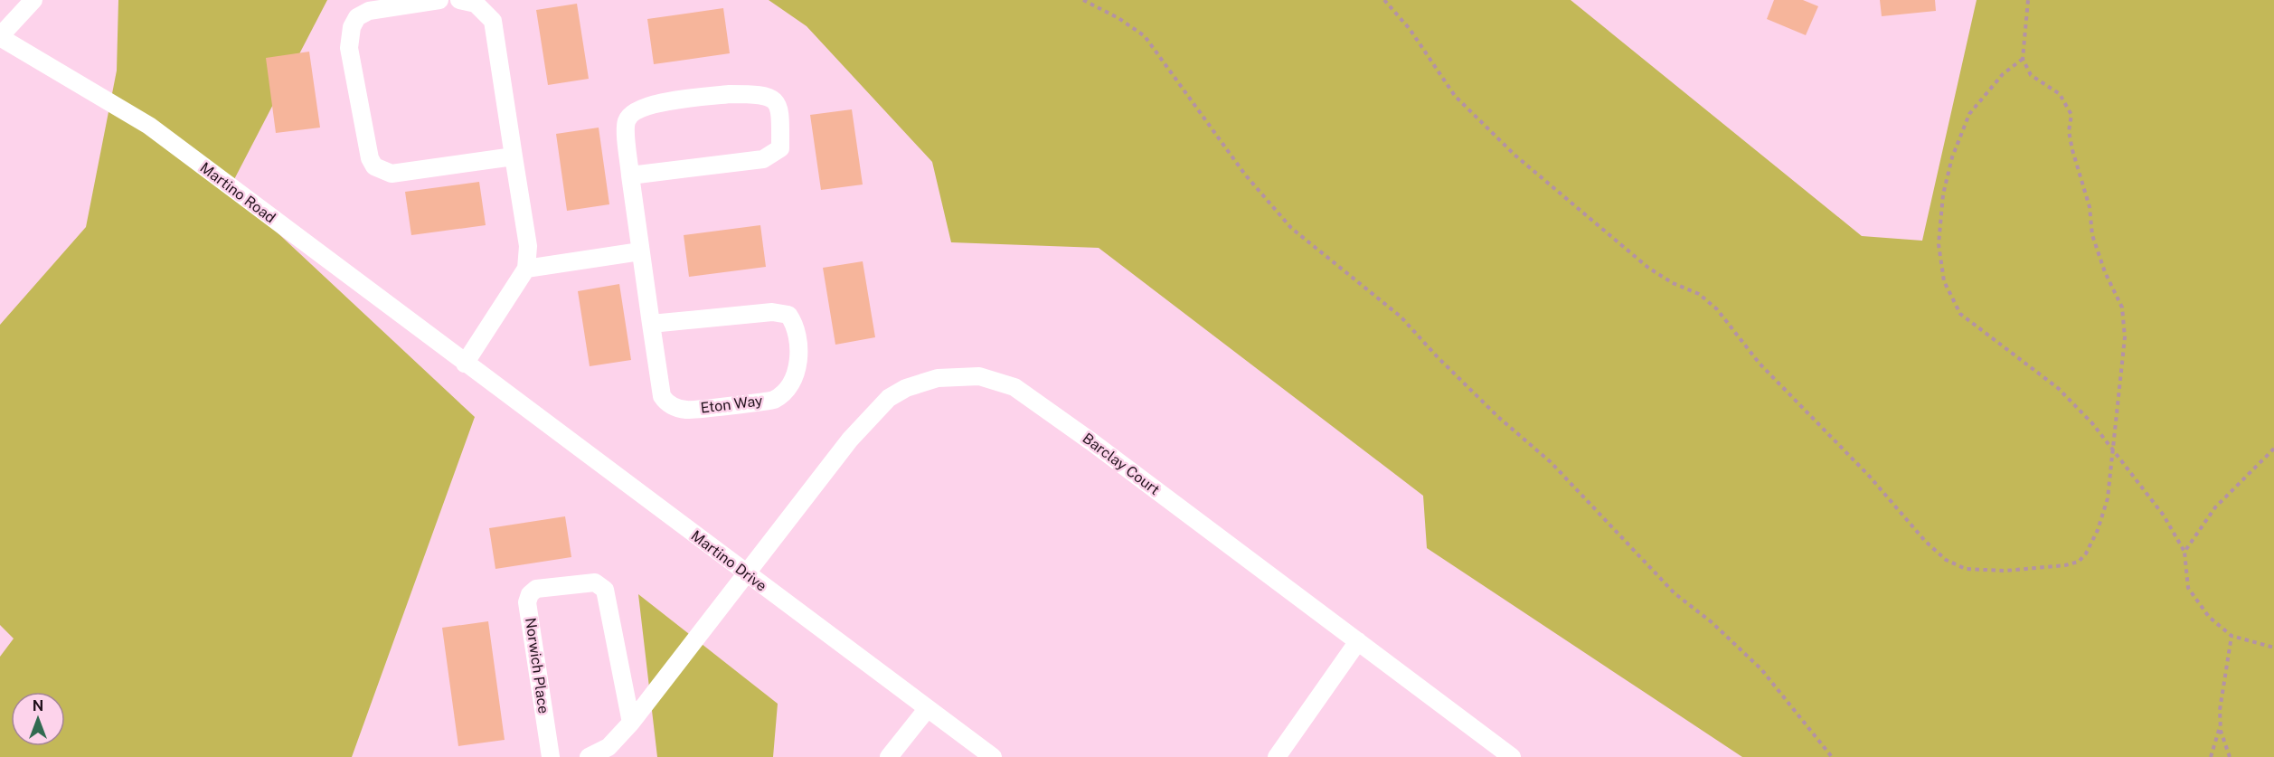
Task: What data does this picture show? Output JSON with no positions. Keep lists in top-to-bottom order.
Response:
{
  "streets": {
    "street": [
      "Martino Road",
      "Eton Way",
      "Barclay Court",
      "Martino Drive",
      "Norwich Place"
    ]
  },
  "crossings": [
    ["Martino Road", "Martino Drive"],
    ["Barclay Court", "Martino Drive"]
  ],
  "north": "top"
}
